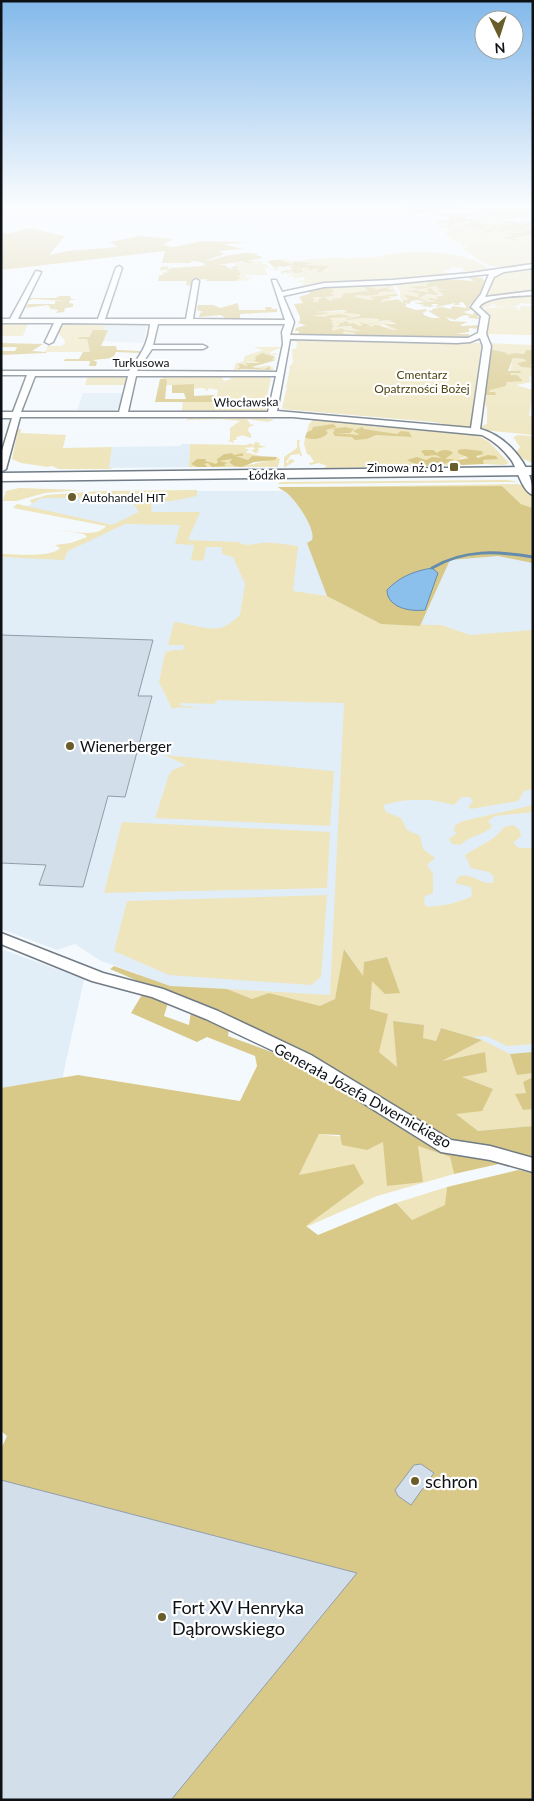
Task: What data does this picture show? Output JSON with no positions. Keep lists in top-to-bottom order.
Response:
{
  "streets": {
    "main road": ["Łódzka"],
    "street": ["Turkusowa", "Włocławska", "Generała Józefa Dwernickiego"]
  },
  "crossings": [
    ["Włocławska", "Łódzka"]
  ],
  "parks": ["Cmentarz Opatrzności Bożej"],
  "places": {
    "transit": ["Zimowa nż. 01"],
    "other": [
      "Autohandel HIT",
      "Wienerberger",
      "schron",
      "Fort XV Henryka Dąbrowskiego"
    ]
  },
  "north": "bottom"
}
